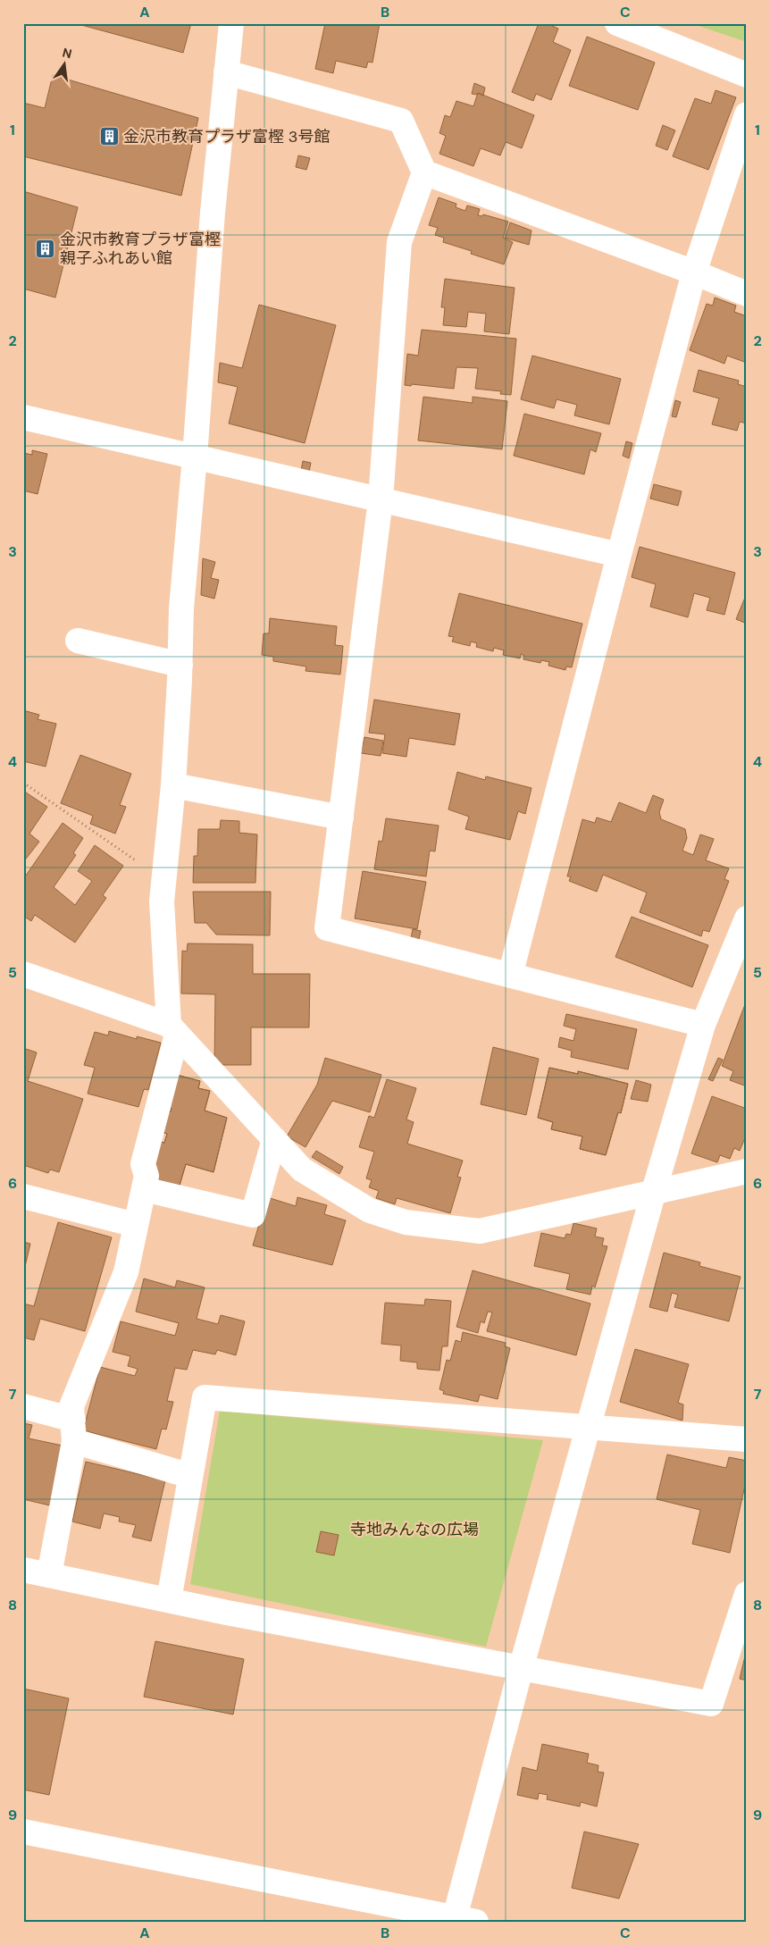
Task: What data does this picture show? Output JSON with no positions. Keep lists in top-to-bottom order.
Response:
{
  "parks": ["寺地みんなの広場"],
  "places": {
    "building": ["金沢市教育プラザ富樫 3号館", "金沢市教育プラザ富樫 親子ふれあい館"]
  },
  "north": "top",
  "grid": {
    "columns": ["A", "B", "C"],
    "rows": [
      "1",
      "2",
      "3",
      "4",
      "5",
      "6",
      "7",
      "8",
      "9"
    ]
  }
}
